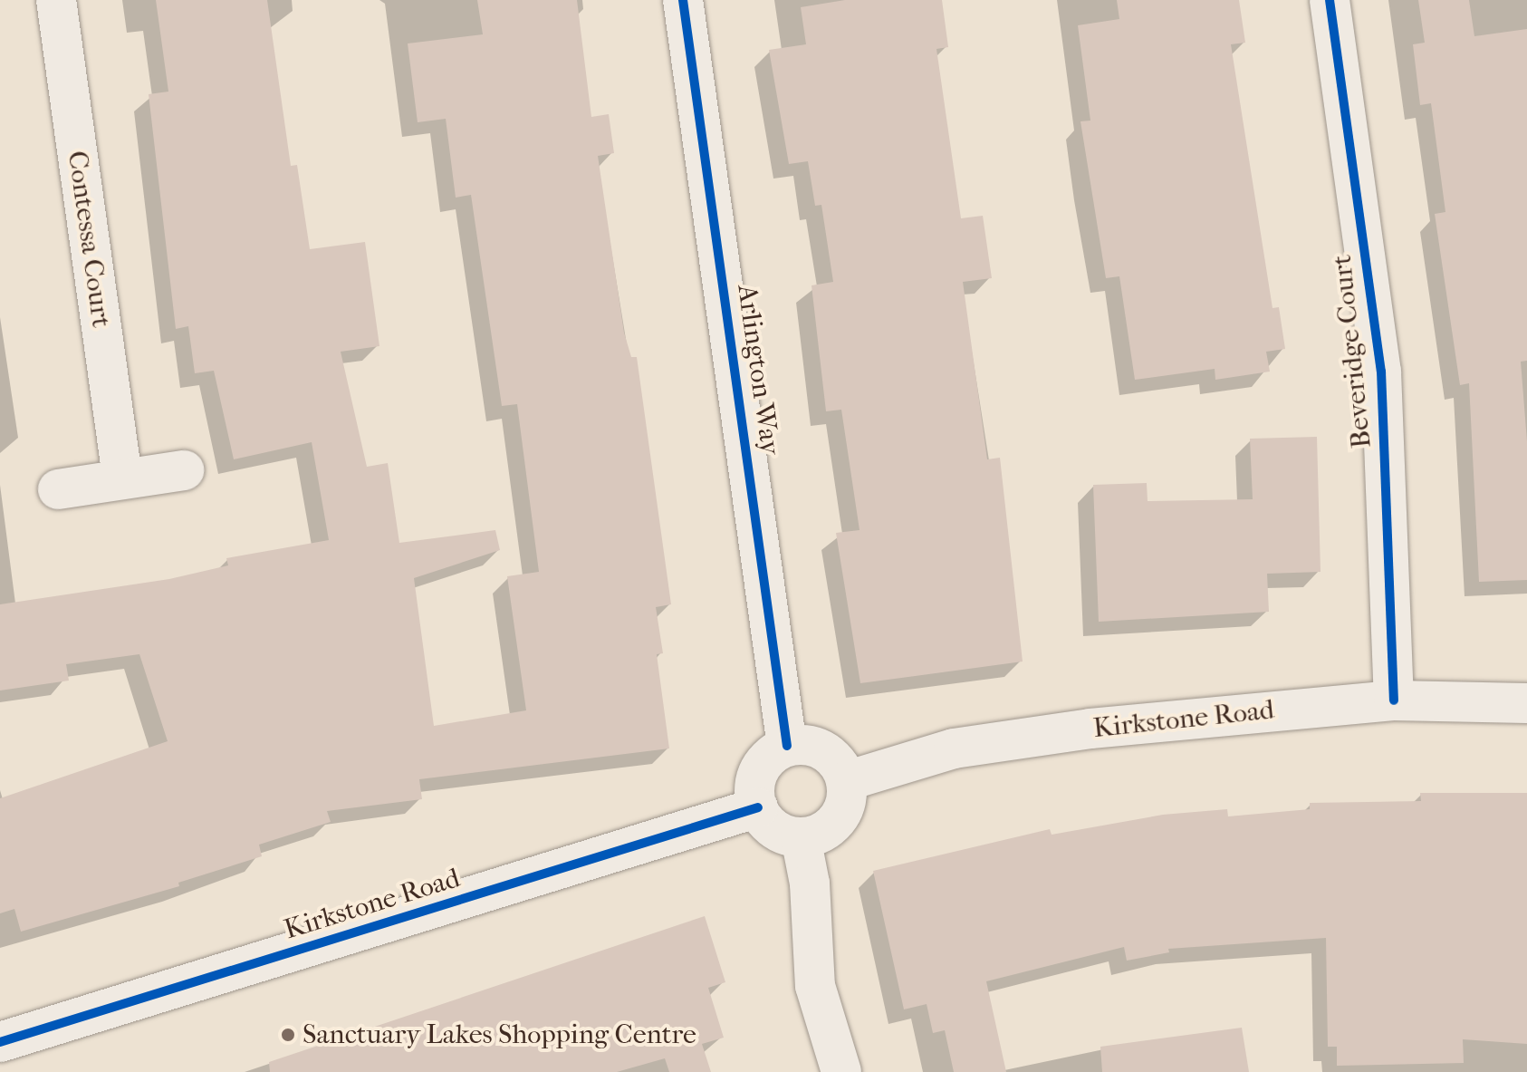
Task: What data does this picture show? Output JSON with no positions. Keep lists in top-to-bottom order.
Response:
{
  "streets": {
    "street": [
      "Contessa Court",
      "Beveridge Court",
      "Arlington Way",
      "Kirkstone Road"
    ]
  },
  "crossings": [
    ["Beveridge Court", "Kirkstone Road"],
    ["Arlington Way", "Kirkstone Road"]
  ],
  "places": ["Sanctuary Lakes Shopping Centre"]
}
